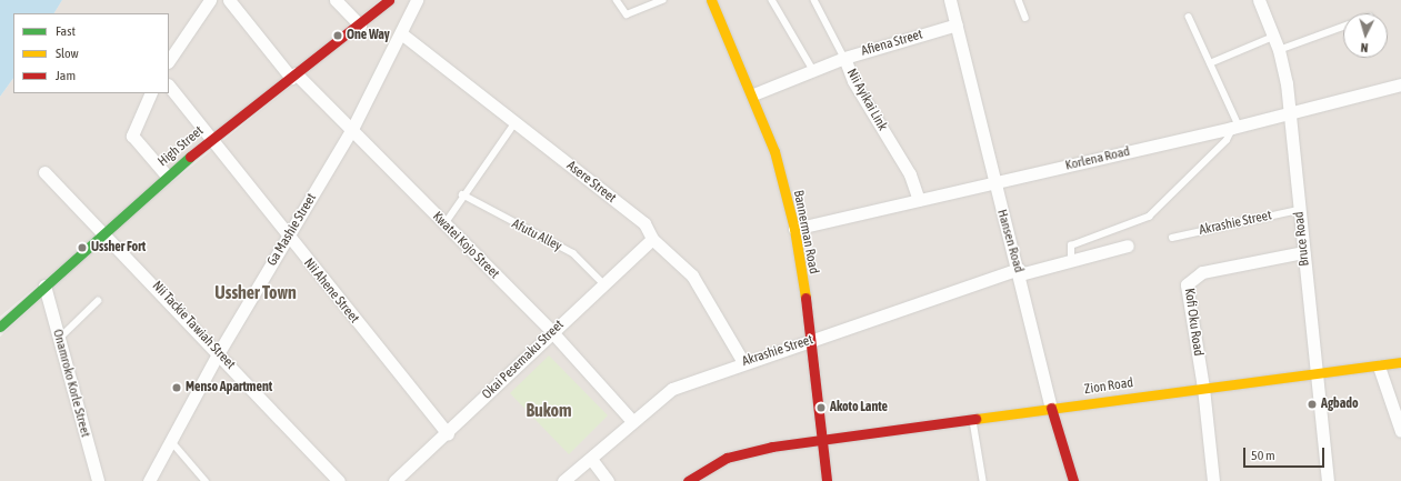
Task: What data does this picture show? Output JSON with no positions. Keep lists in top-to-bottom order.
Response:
{
  "streets": {
    "street": [
      "Afiena Street",
      "Nii Ayikai Link",
      "High Street",
      "Korlena Road",
      "Asere Street",
      "Akrashie Street",
      "Ga Mashie Street",
      "Bannerman Road",
      "Bruce Road",
      "Hansen Road",
      "Kwatei Kojo Street",
      "Nii Ahene Street",
      "Kofi Oku Road",
      "Nii Tackie Tawiah Street",
      "Okai Pesemaku Street",
      "Onamroko Korle Street",
      "Zion Road"
    ],
    "lane": ["Afutu Alley"]
  },
  "crossings": [
    ["Afiena Street", "Nii Ayikai Link"],
    ["Afiena Street", "Bannerman Road"],
    ["Afiena Street", "Hansen Road"],
    ["Nii Ayikai Link", "Korlena Road"],
    ["High Street", "Kwatei Kojo Street"],
    ["High Street", "Nii Ahene Street"],
    ["High Street", "Nii Tackie Tawiah Street"],
    ["High Street", "Onamroko Korle Street"],
    ["Korlena Road", "Bannerman Road"],
    ["Korlena Road", "Bruce Road"],
    ["Korlena Road", "Hansen Road"],
    ["Asere Street", "Akrashie Street"],
    ["Asere Street", "Ga Mashie Street"],
    ["Asere Street", "Okai Pesemaku Street"],
    ["Akrashie Street", "Bannerman Road"],
    ["Akrashie Street", "Bruce Road"],
    ["Akrashie Street", "Hansen Road"],
    ["Akrashie Street", "Kwatei Kojo Street"],
    ["Ga Mashie Street", "Kwatei Kojo Street"],
    ["Ga Mashie Street", "Nii Ahene Street"],
    ["Ga Mashie Street", "Nii Tackie Tawiah Street"],
    ["Bannerman Road", "Zion Road"],
    ["Afutu Alley", "Okai Pesemaku Street"],
    ["Bruce Road", "Kofi Oku Road"],
    ["Bruce Road", "Zion Road"],
    ["Hansen Road", "Zion Road"],
    ["Kwatei Kojo Street", "Okai Pesemaku Street"],
    ["Nii Ahene Street", "Okai Pesemaku Street"],
    ["Kofi Oku Road", "Zion Road"]
  ],
  "districts": ["Ussher Town", "Bukom"],
  "places": [
    "One Way",
    "Ussher Fort",
    "Menso Apartment",
    "Agbado",
    "Akoto Lante"
  ],
  "legend": ["Fast", "Slow", "Jam"],
  "scale_bar": "50 m",
  "north": "bottom"
}
